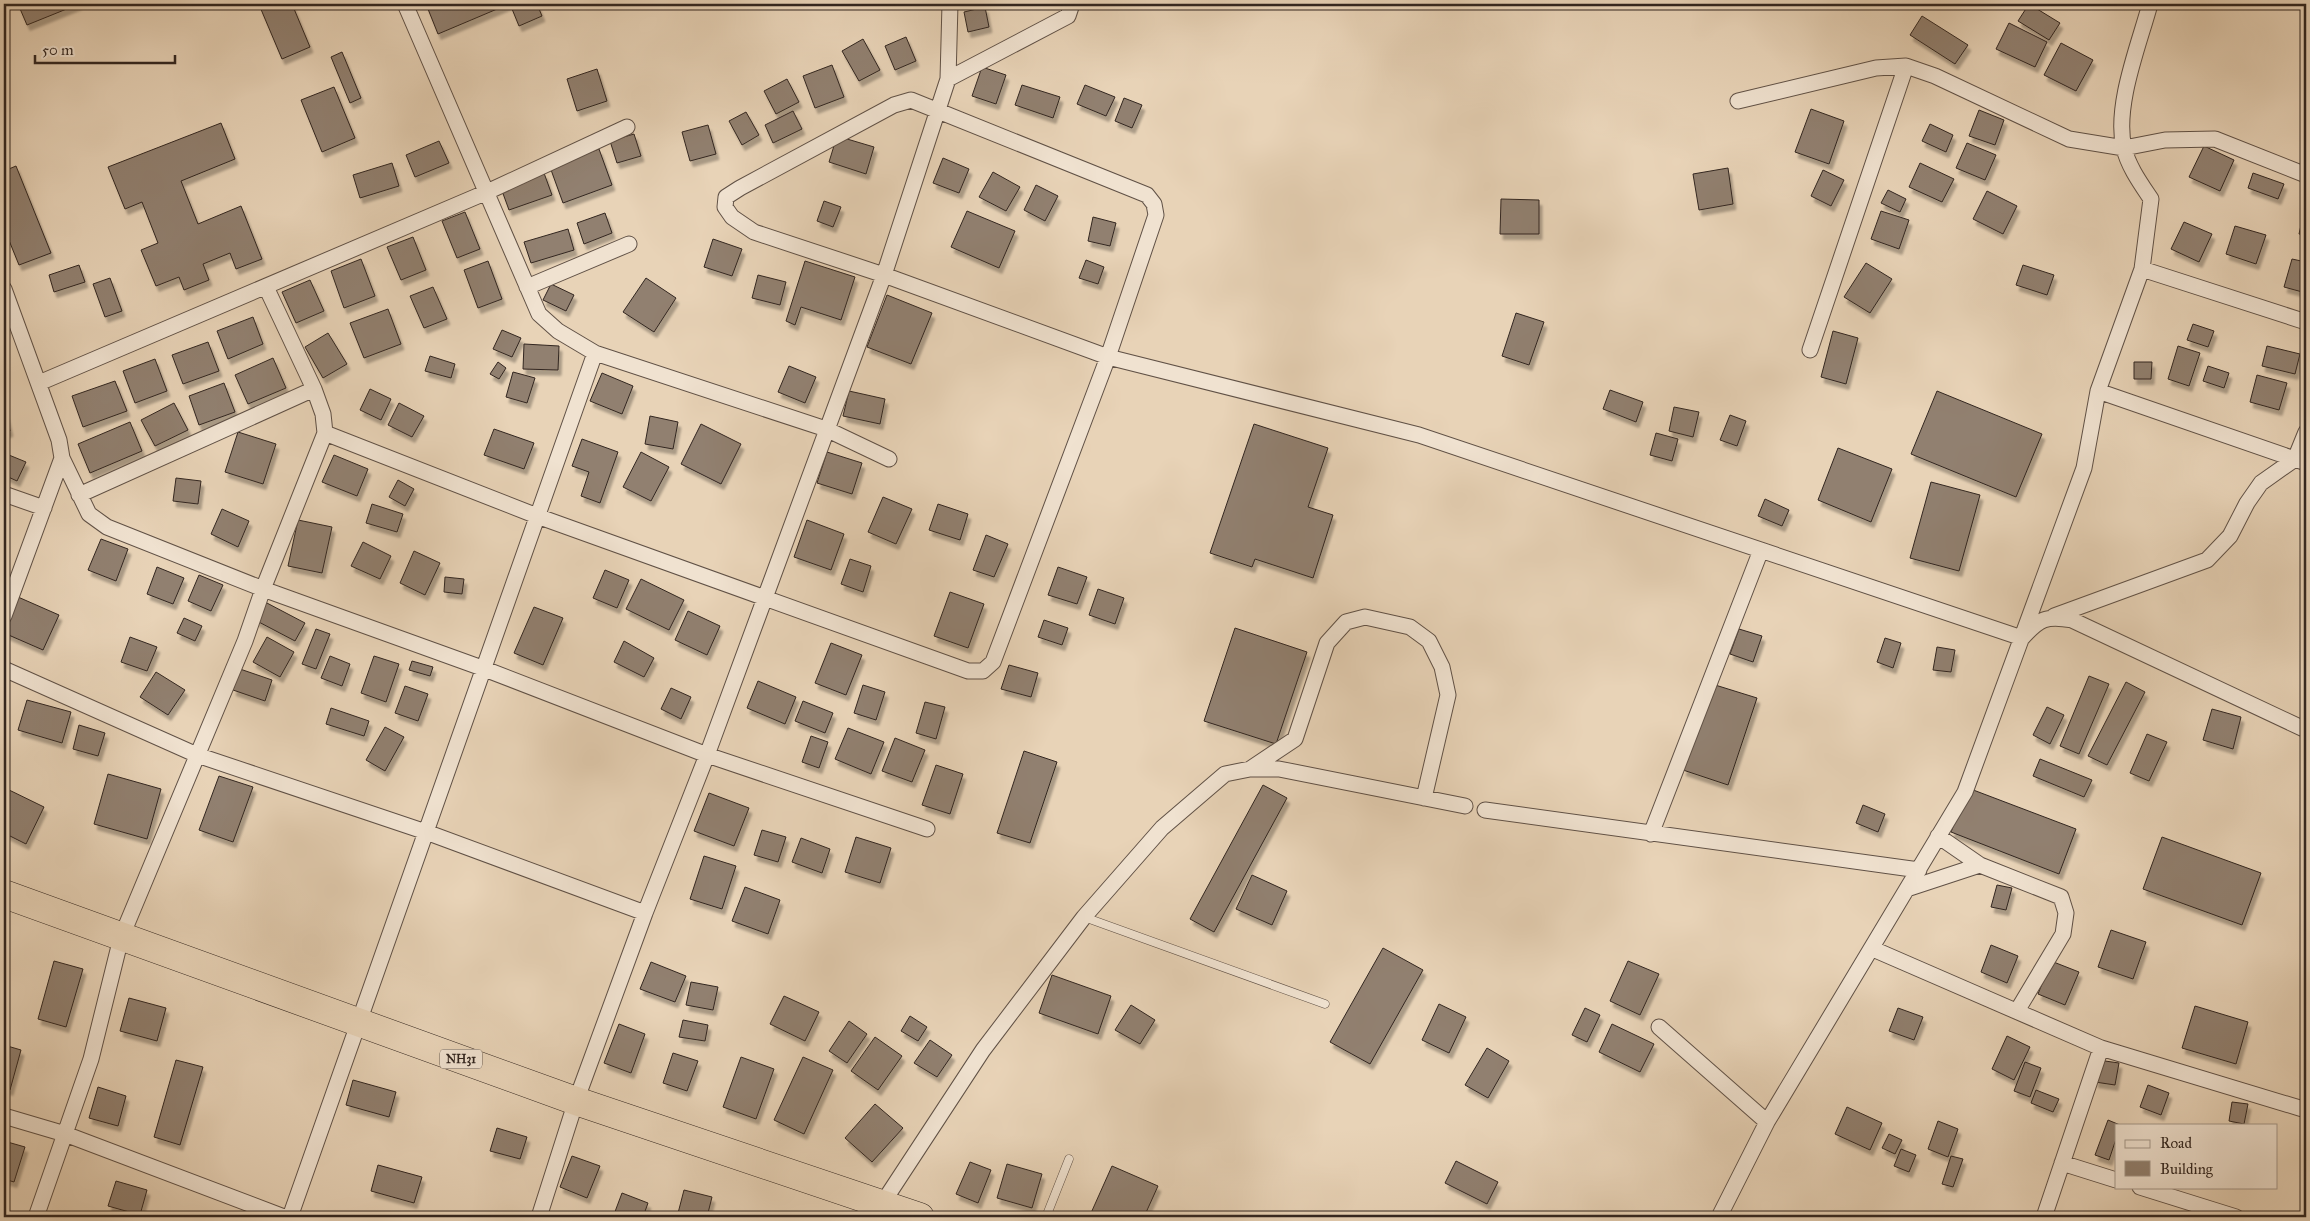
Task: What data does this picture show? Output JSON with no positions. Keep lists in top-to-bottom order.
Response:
{
  "streets": {
    "highway": ["NH31"]
  },
  "legend": ["Road", "Building"],
  "scale_bar": "50 m"
}
